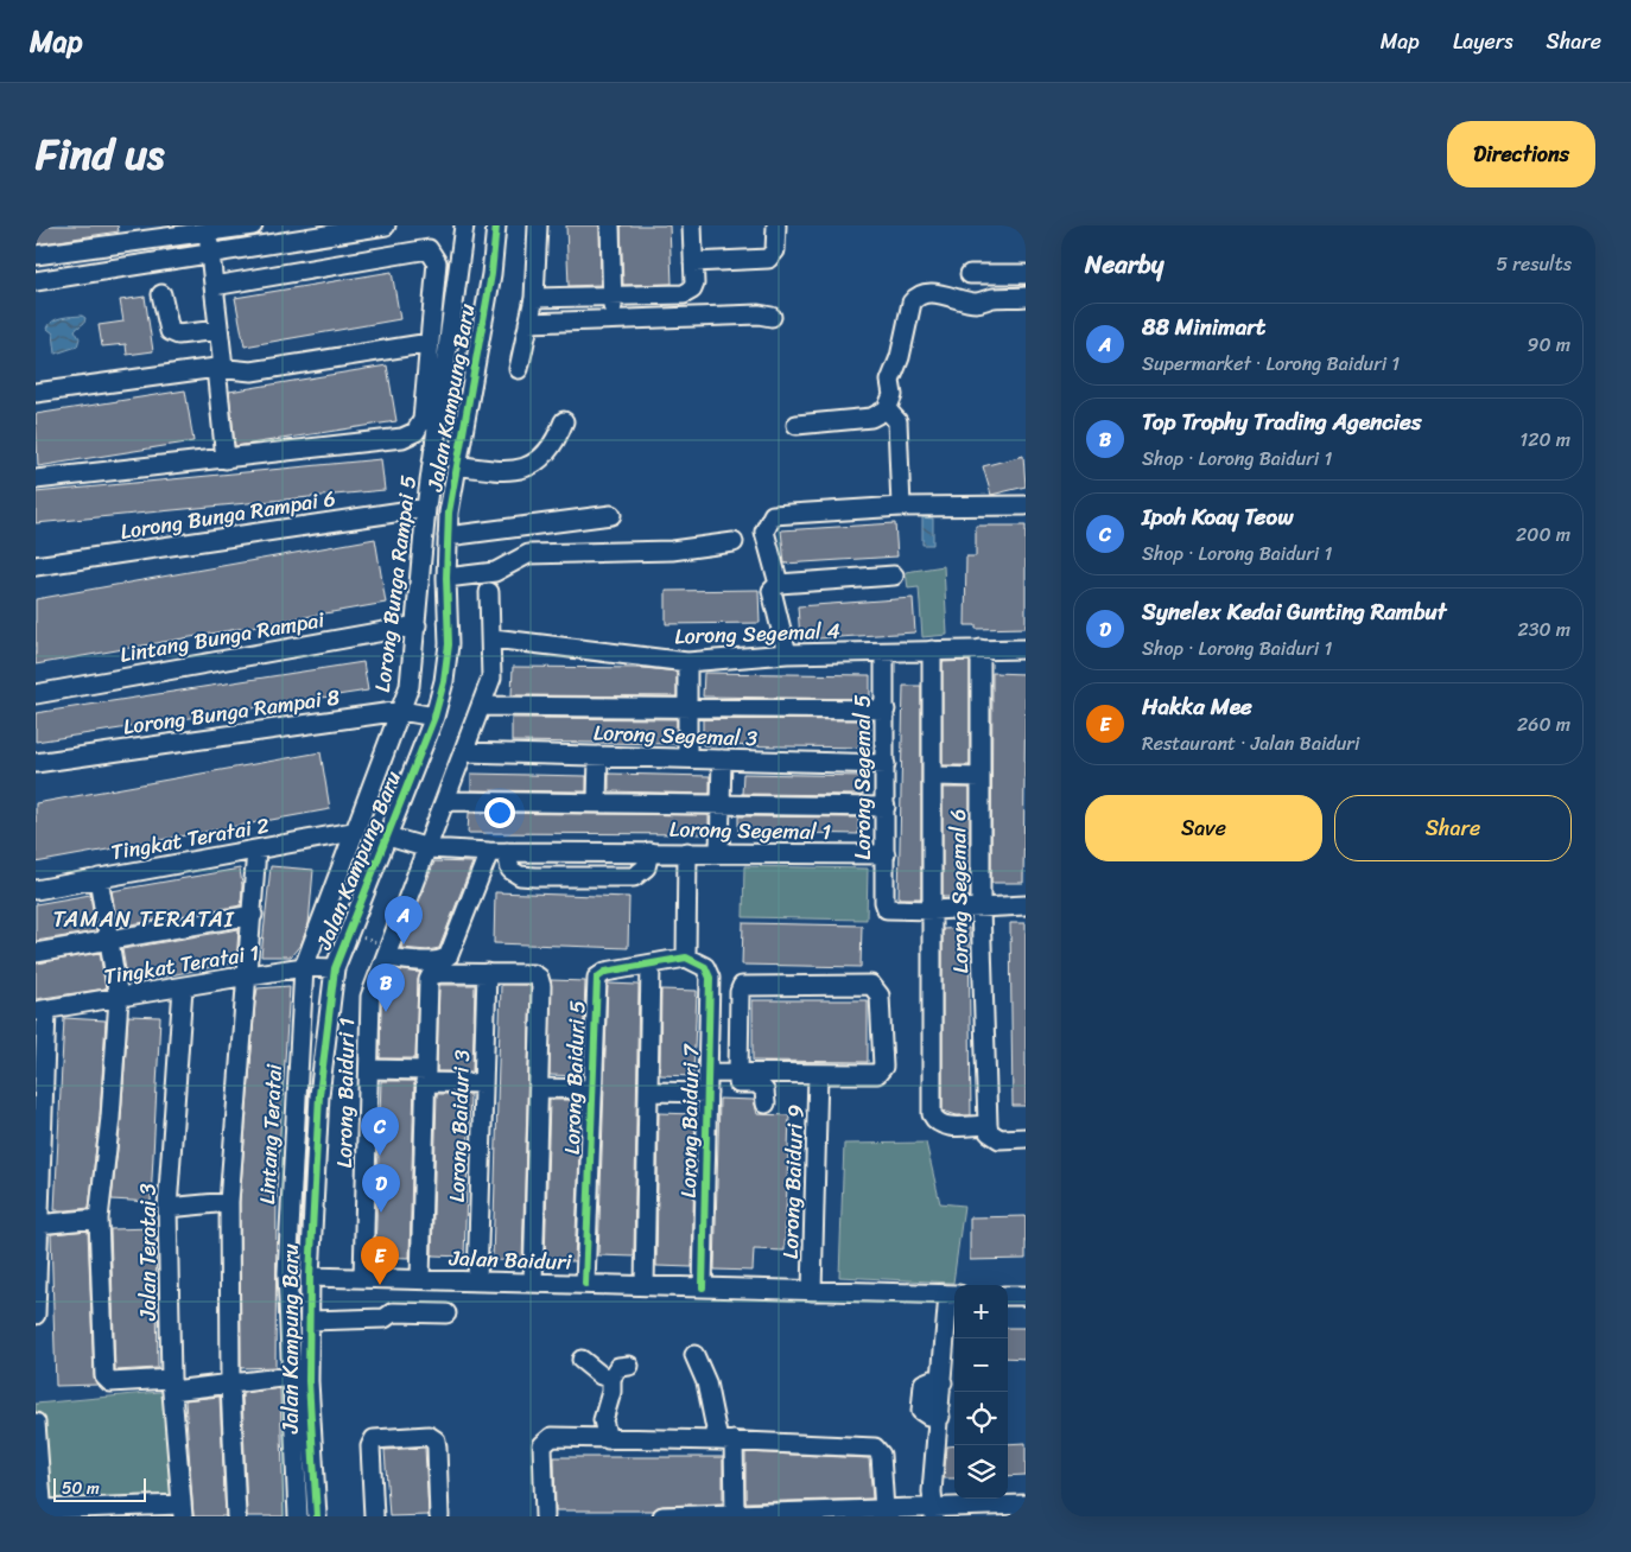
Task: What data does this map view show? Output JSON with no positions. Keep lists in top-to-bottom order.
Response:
{
  "streets": {
    "street": [
      "Jalan Kampung Baru",
      "Lorong Bunga Rampai 6",
      "Lorong Bunga Rampai 5",
      "Lorong Segemal 4",
      "Lintang Bunga Rampai",
      "Lorong Bunga Rampai 8",
      "Lorong Segemal 3",
      "Lorong Segemal 5",
      "Lorong Segemal 1",
      "Tingkat Teratai 2",
      "Lorong Segemal 6",
      "Tingkat Teratai 1",
      "Lorong Baiduri 5",
      "Lorong Baiduri 1",
      "Lorong Baiduri 7",
      "Lorong Baiduri 3",
      "Lintang Teratai",
      "Lorong Baiduri 9",
      "Jalan Teratai 3",
      "Jalan Baiduri"
    ]
  },
  "crossings": [
    ["Jalan Kampung Baru", "Lorong Bunga Rampai 8"],
    ["Jalan Kampung Baru", "Lorong Segemal 1"],
    ["Jalan Kampung Baru", "Tingkat Teratai 1"],
    ["Jalan Kampung Baru", "Jalan Baiduri"],
    ["Lorong Bunga Rampai 6", "Lorong Bunga Rampai 5"],
    ["Lorong Bunga Rampai 5", "Lintang Bunga Rampai"],
    ["Lorong Bunga Rampai 5", "Lorong Bunga Rampai 8"],
    ["Lorong Bunga Rampai 5", "Tingkat Teratai 2"],
    ["Lorong Bunga Rampai 5", "Tingkat Teratai 1"],
    ["Lorong Bunga Rampai 5", "Lintang Teratai"],
    ["Lorong Segemal 4", "Lorong Segemal 5"],
    ["Lorong Segemal 4", "Lorong Segemal 6"],
    ["Lorong Segemal 3", "Lorong Segemal 5"],
    ["Lorong Segemal 5", "Lorong Segemal 1"],
    ["Lorong Segemal 1", "Lorong Baiduri 1"],
    ["Tingkat Teratai 1", "Lintang Teratai"],
    ["Tingkat Teratai 1", "Jalan Teratai 3"],
    ["Lorong Baiduri 5", "Lorong Baiduri 7"],
    ["Lorong Baiduri 5", "Jalan Baiduri"],
    ["Lorong Baiduri 1", "Jalan Baiduri"],
    ["Lorong Baiduri 7", "Jalan Baiduri"],
    ["Lorong Baiduri 3", "Jalan Baiduri"],
    ["Lorong Baiduri 9", "Jalan Baiduri"]
  ],
  "districts": ["TAMAN TERATAI"],
  "scale_bar": "50 m",
  "page": {
    "header": "Map",
    "nav": ["Map", "Layers", "Share"],
    "title": "Find us",
    "buttons": [
      "Directions",
      ["Save", "Share"]
    ],
    "heading": ["Nearby", "5 results"],
    "list": [
      {
        "mark": "A",
        "name": "88 Minimart",
        "note": "Supermarket · Lorong Baiduri 1",
        "value": "90 m"
      },
      {
        "mark": "B",
        "name": "Top Trophy Trading Agencies",
        "note": "Shop · Lorong Baiduri 1",
        "value": "120 m"
      },
      {
        "mark": "C",
        "name": "Ipoh Koay Teow",
        "note": "Shop · Lorong Baiduri 1",
        "value": "200 m"
      },
      {
        "mark": "D",
        "name": "Synelex Kedai Gunting Rambut",
        "note": "Shop · Lorong Baiduri 1",
        "value": "230 m"
      },
      {
        "mark": "E",
        "name": "Hakka Mee",
        "note": "Restaurant · Jalan Baiduri",
        "value": "260 m"
      }
    ],
    "pins": [
      "A",
      "B",
      "C",
      "D",
      "E"
    ],
    "map_buttons": ["+", "−"],
    "scale": "50 m"
  }
}
